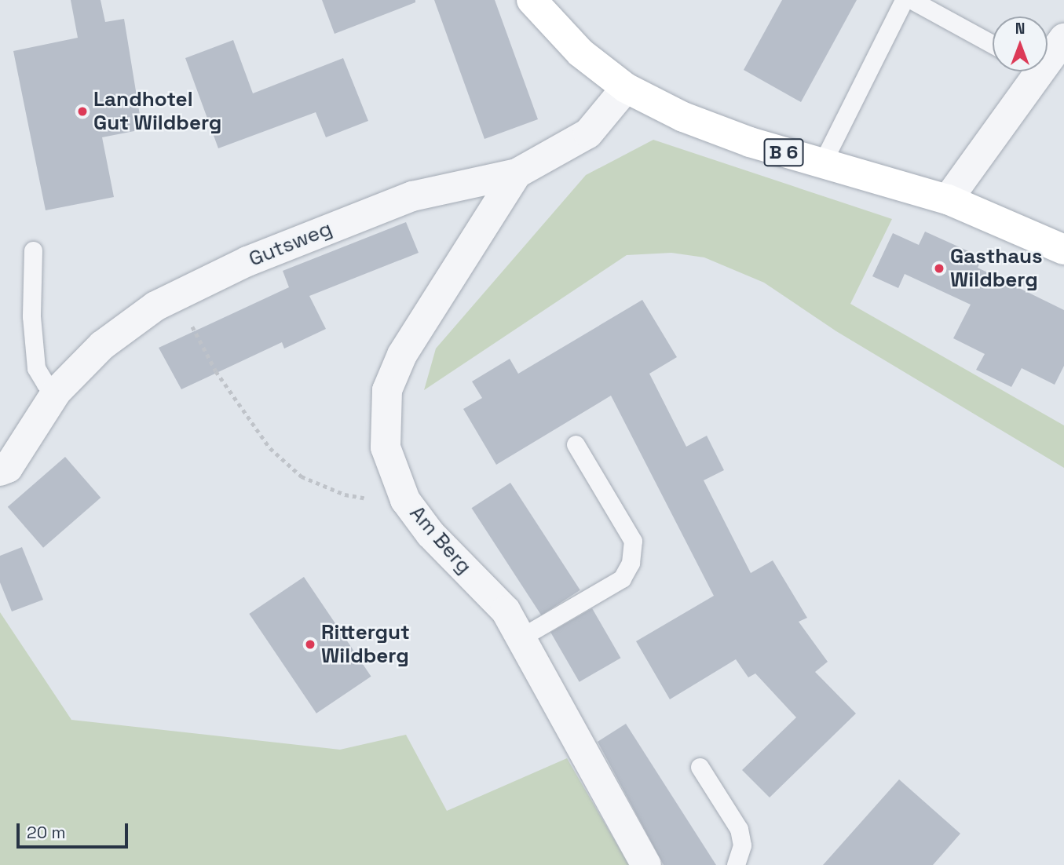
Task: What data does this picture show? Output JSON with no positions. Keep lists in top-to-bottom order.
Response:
{
  "streets": {
    "main road": ["B 6"],
    "street": ["Gutsweg", "Am Berg"]
  },
  "crossings": [
    ["B 6", "Gutsweg"],
    ["Gutsweg", "Am Berg"]
  ],
  "places": ["Landhotel Gut Wildberg", "Gasthaus Wildberg", "Rittergut Wildberg"],
  "scale_bar": "20 m",
  "north": "top"
}
